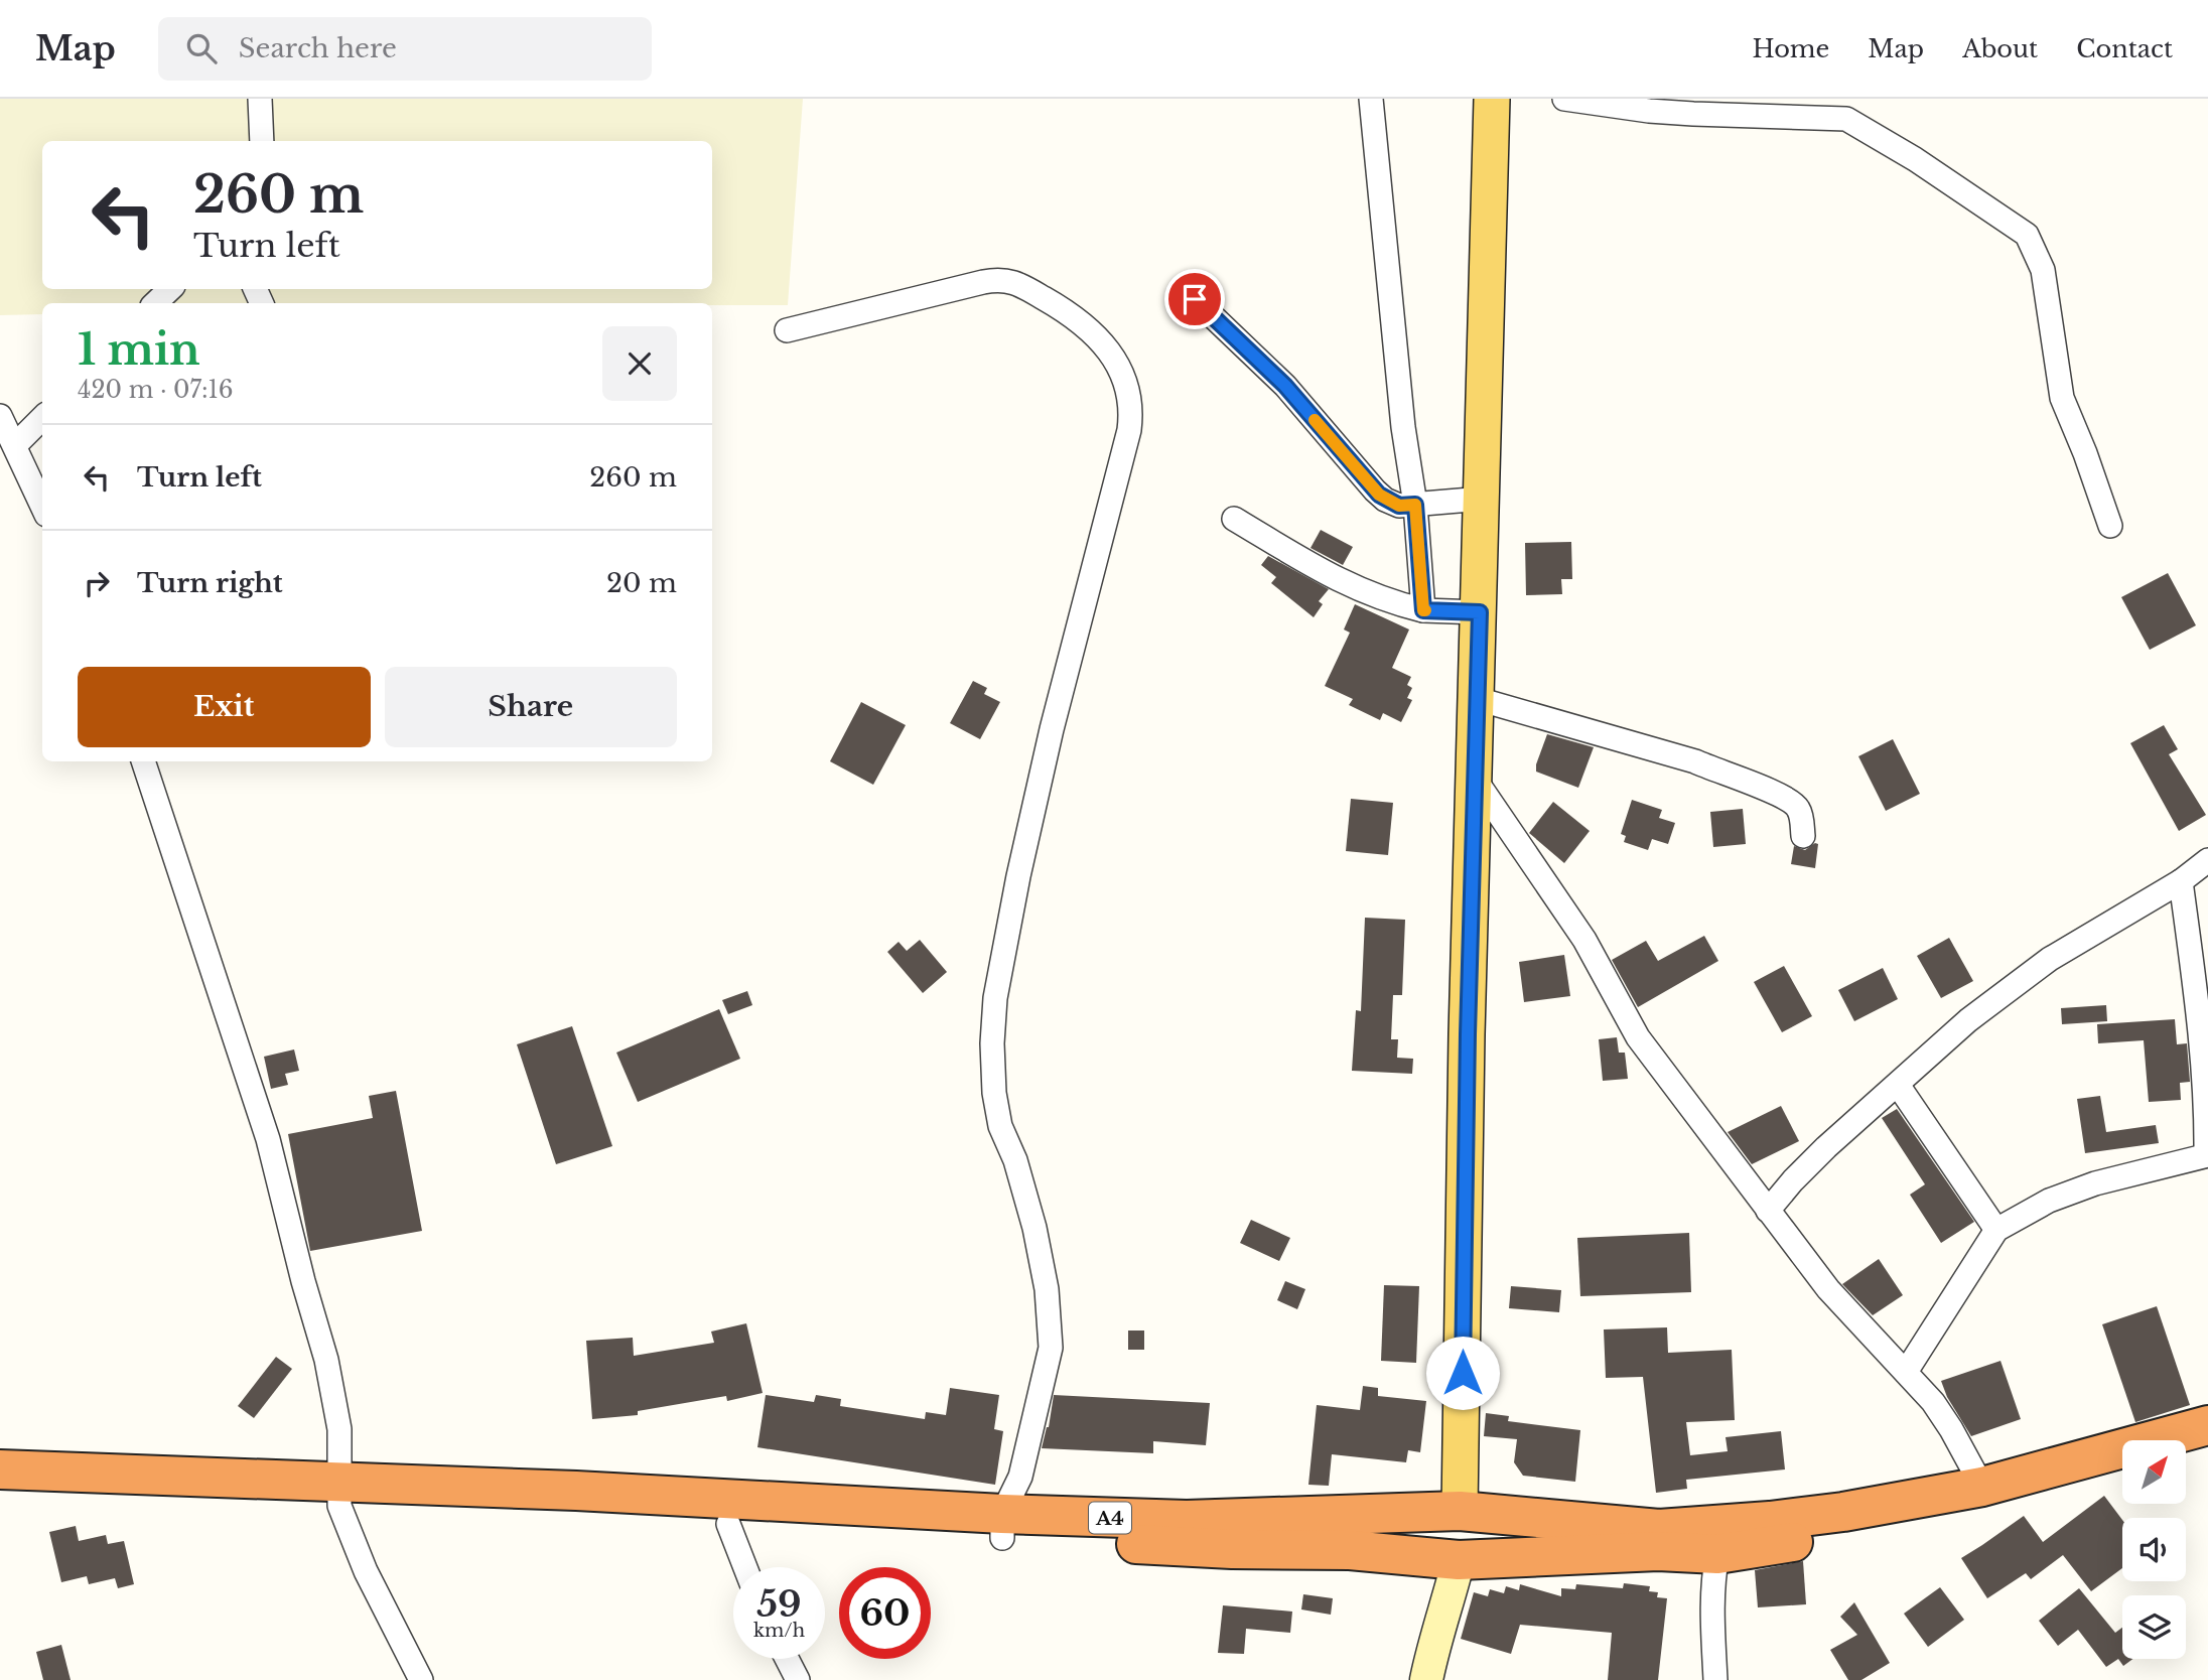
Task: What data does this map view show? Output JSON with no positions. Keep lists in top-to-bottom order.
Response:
{
  "streets": {
    "highway": ["A4"]
  },
  "north": "top right",
  "page": {
    "header": "Map",
    "search": "Search here",
    "nav": [
      "Home",
      "Map",
      "About",
      "Contact"
    ],
    "turn": ["260 m", "Turn left"],
    "heading": ["1 min", "420 m · 07:16"],
    "list": [
      {
        "name": "Turn left",
        "value": "260 m"
      },
      {
        "name": "Turn right",
        "value": "20 m"
      }
    ],
    "buttons": ["Exit", "Share"],
    "speed": "59 km/h",
    "limit": "60"
  }
}
